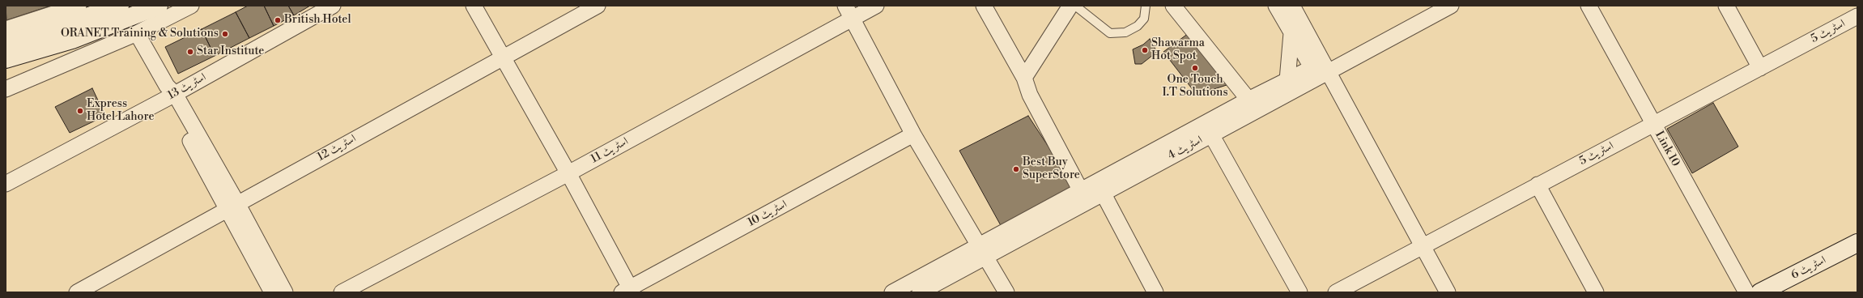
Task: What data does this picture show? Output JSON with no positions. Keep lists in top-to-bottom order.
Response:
{
  "streets": {
    "main road": ["اسٹریٹ 6"],
    "street": [
      "اسٹریٹ 5",
      "اسٹریٹ 13",
      "اسٹریٹ 12",
      "اسٹریٹ 4",
      "Link 10",
      "اسٹریٹ 11",
      "اسٹریٹ 10"
    ]
  },
  "crossings": [
    ["اسٹریٹ 5", "Link 10"]
  ],
  "places": [
    "British Hotel",
    "ORANET Training & Solutions",
    "Shawarma Hot Spot",
    "Star Institute",
    "One Touch I.T Solutions",
    "Express Hotel Lahore",
    "Best Buy SuperStore"
  ]
}
